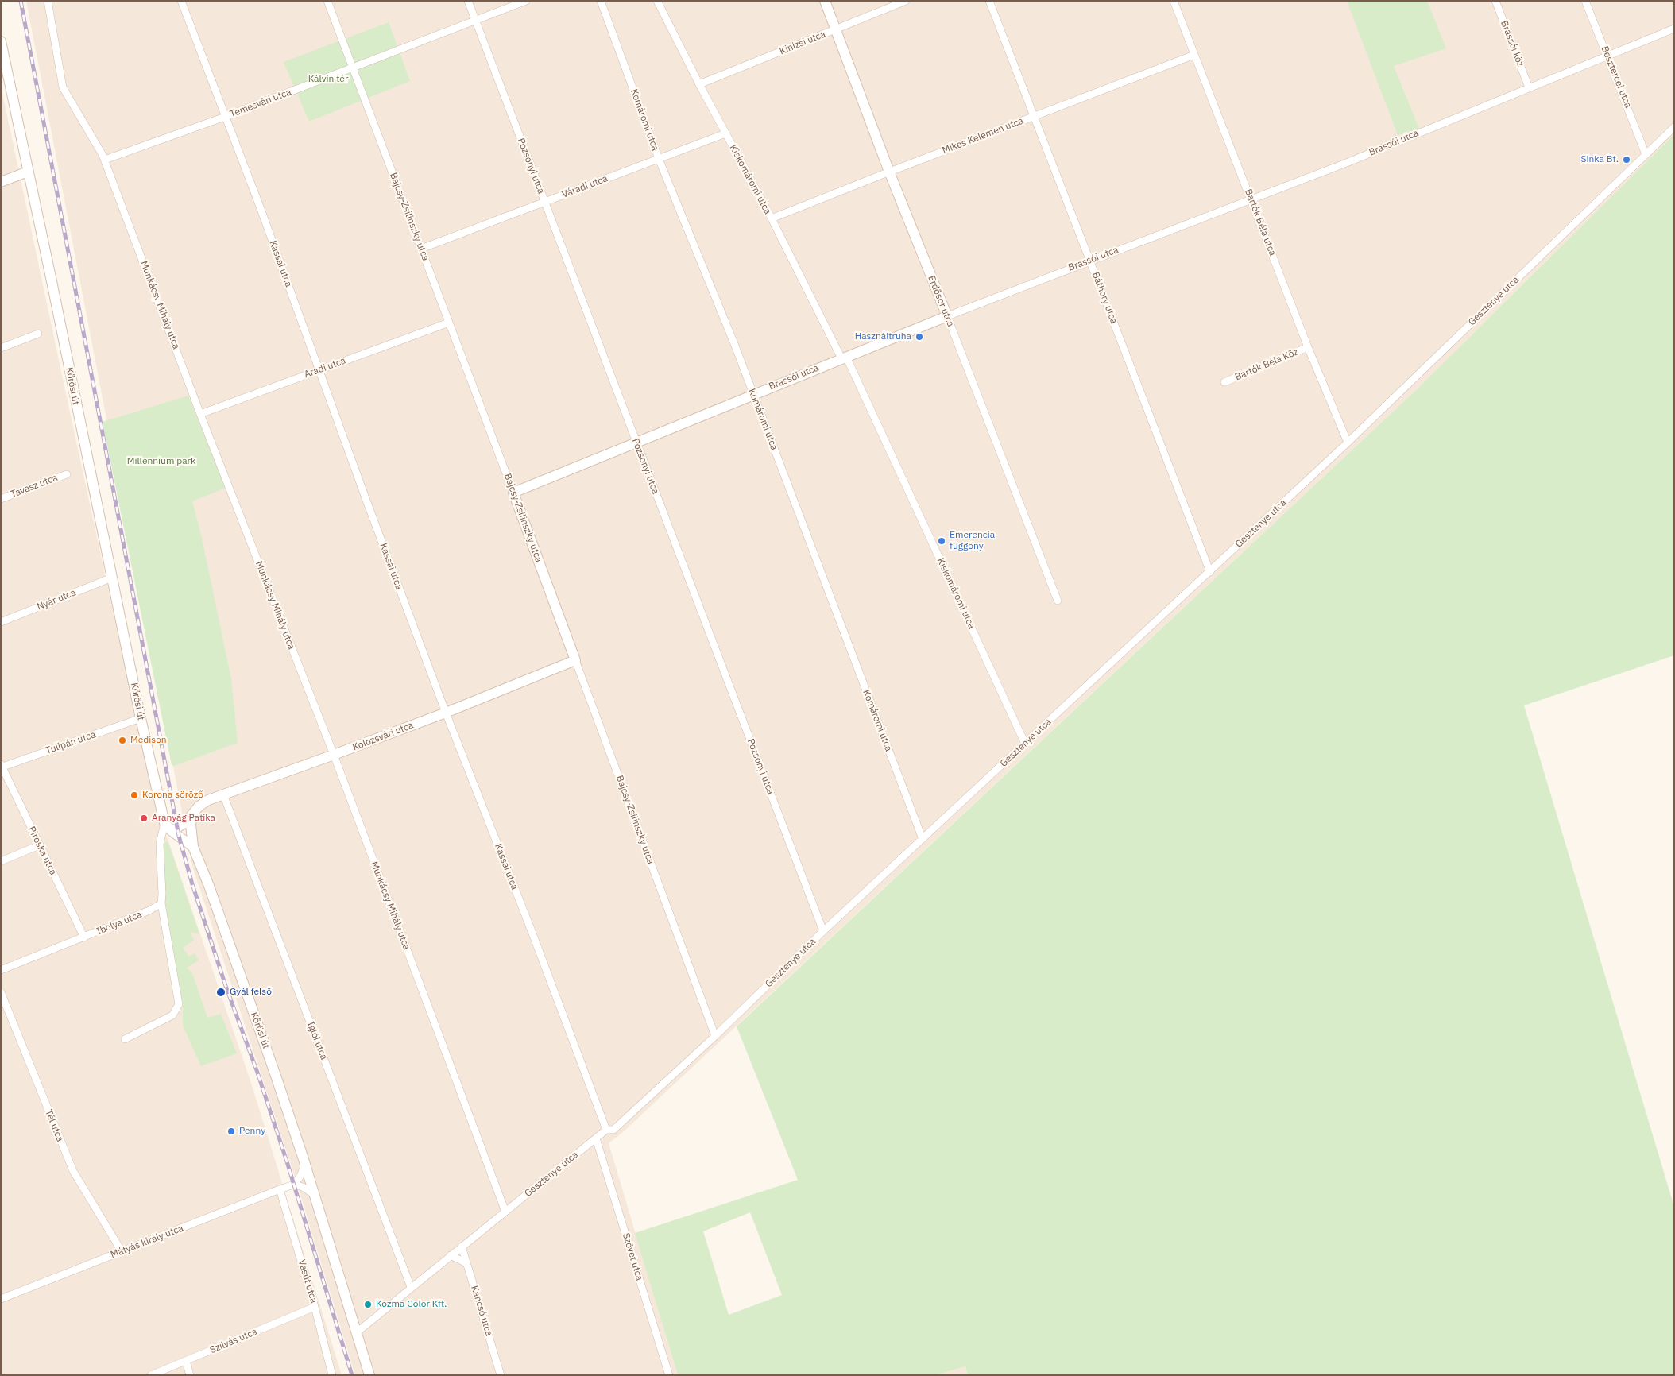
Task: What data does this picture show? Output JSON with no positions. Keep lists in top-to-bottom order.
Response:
{
  "streets": {
    "street": [
      "Kinizsi utca",
      "Brassói köz",
      "Besztercei utca",
      "Temesvári utca",
      "Komáromi utca",
      "Mikes Kelemen utca",
      "Brassói utca",
      "Pozsonyi utca",
      "Kiskomáromi utca",
      "Váradi utca",
      "Bajcsy-Zsilinszky utca",
      "Bartók Béla utca",
      "Kassai utca",
      "Báthory utca",
      "Erdősor utca",
      "Gesztenye utca",
      "Munkácsy Mihály utca",
      "Bartók Béla Köz",
      "Aradi utca",
      "Kőrösi út",
      "Tavasz utca",
      "Nyár utca",
      "Kolozsvári utca",
      "Tulipán utca",
      "Piroska utca",
      "Ibolya utca",
      "Iglói utca",
      "Tél utca",
      "Mátyás király utca",
      "Szövet utca",
      "Vasút utca",
      "Kancsó utca",
      "Szilvás utca"
    ]
  },
  "crossings": [
    ["Kinizsi utca", "Kiskomáromi utca"],
    ["Kinizsi utca", "Erdősor utca"],
    ["Brassói köz", "Brassói utca"],
    ["Besztercei utca", "Brassói utca"],
    ["Besztercei utca", "Gesztenye utca"],
    ["Temesvári utca", "Pozsonyi utca"],
    ["Temesvári utca", "Bajcsy-Zsilinszky utca"],
    ["Temesvári utca", "Kassai utca"],
    ["Temesvári utca", "Munkácsy Mihály utca"],
    ["Komáromi utca", "Brassói utca"],
    ["Komáromi utca", "Váradi utca"],
    ["Komáromi utca", "Gesztenye utca"],
    ["Mikes Kelemen utca", "Kiskomáromi utca"],
    ["Mikes Kelemen utca", "Bartók Béla utca"],
    ["Mikes Kelemen utca", "Báthory utca"],
    ["Mikes Kelemen utca", "Erdősor utca"],
    ["Brassói utca", "Pozsonyi utca"],
    ["Brassói utca", "Kiskomáromi utca"],
    ["Brassói utca", "Bajcsy-Zsilinszky utca"],
    ["Brassói utca", "Bartók Béla utca"],
    ["Brassói utca", "Báthory utca"],
    ["Brassói utca", "Erdősor utca"],
    ["Pozsonyi utca", "Váradi utca"],
    ["Pozsonyi utca", "Gesztenye utca"],
    ["Kiskomáromi utca", "Váradi utca"],
    ["Kiskomáromi utca", "Gesztenye utca"],
    ["Váradi utca", "Bajcsy-Zsilinszky utca"],
    ["Bajcsy-Zsilinszky utca", "Gesztenye utca"],
    ["Bajcsy-Zsilinszky utca", "Aradi utca"],
    ["Bajcsy-Zsilinszky utca", "Kolozsvári utca"],
    ["Bartók Béla utca", "Gesztenye utca"],
    ["Bartók Béla utca", "Bartók Béla Köz"],
    ["Kassai utca", "Gesztenye utca"],
    ["Kassai utca", "Aradi utca"],
    ["Kassai utca", "Kolozsvári utca"],
    ["Báthory utca", "Gesztenye utca"],
    ["Gesztenye utca", "Munkácsy Mihály utca"],
    ["Gesztenye utca", "Kőrösi út"],
    ["Gesztenye utca", "Iglói utca"],
    ["Gesztenye utca", "Szövet utca"],
    ["Gesztenye utca", "Kancsó utca"],
    ["Munkácsy Mihály utca", "Aradi utca"],
    ["Munkácsy Mihály utca", "Kolozsvári utca"],
    ["Kőrösi út", "Nyár utca"],
    ["Kőrösi út", "Kolozsvári utca"],
    ["Kőrösi út", "Tulipán utca"],
    ["Kolozsvári utca", "Iglói utca"],
    ["Tulipán utca", "Piroska utca"],
    ["Piroska utca", "Ibolya utca"],
    ["Tél utca", "Mátyás király utca"],
    ["Mátyás király utca", "Vasút utca"],
    ["Vasút utca", "Szilvás utca"]
  ],
  "parks": ["Kálvin tér", "Millennium park"],
  "places": [
    "Sinka Bt.",
    "Használtruha",
    "Emerencia függöny",
    "Medison",
    "Korona söröző",
    "Aranyág Patika",
    "Gyál felső",
    "Penny",
    "Kozma Color Kft."
  ]
}
